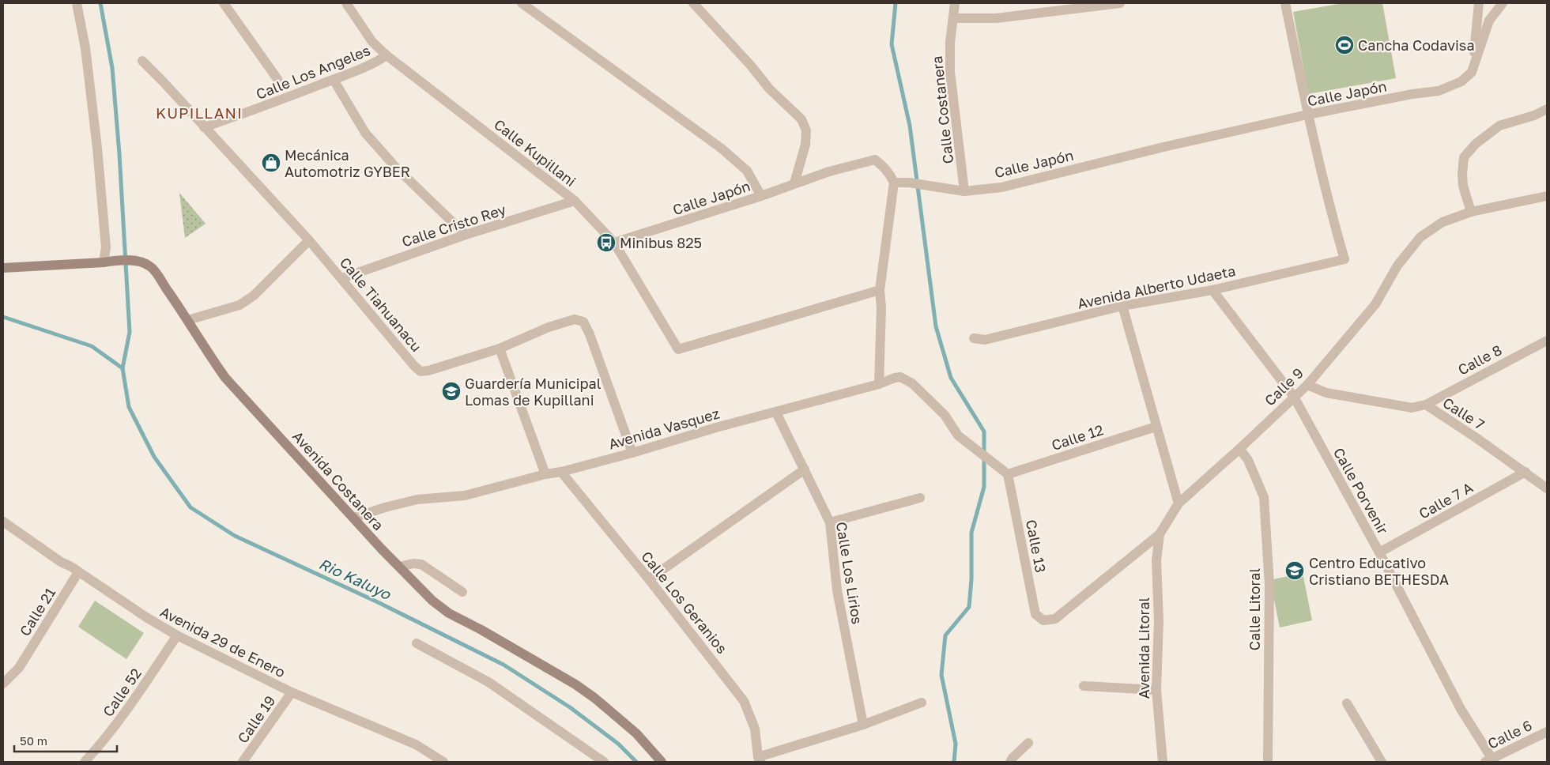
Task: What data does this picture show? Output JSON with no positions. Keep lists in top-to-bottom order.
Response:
{
  "streets": {
    "main road": ["Avenida Costanera"],
    "street": [
      "Calle Los Angeles",
      "Calle Japón",
      "Calle Costanera",
      "Calle Kupillani",
      "Calle Cristo Rey",
      "Avenida Alberto Udaeta",
      "Calle Tiahuanacu",
      "Calle 8",
      "Calle 9",
      "Calle 7",
      "Avenida Vasquez",
      "Calle 12",
      "Calle Porvenir",
      "Calle 7 A",
      "Calle 13",
      "Calle Los Lirios",
      "Calle Los Geranios",
      "Calle Litoral",
      "Calle 21",
      "Avenida 29 de Enero",
      "Avenida Litoral",
      "Calle 52",
      "Calle 19",
      "Calle 6"
    ]
  },
  "crossings": [
    ["Calle Los Angeles", "Calle Kupillani"],
    ["Calle Los Angeles", "Calle Tiahuanacu"],
    ["Calle Japón", "Calle Costanera"],
    ["Calle Japón", "Calle Kupillani"],
    ["Calle Japón", "Avenida Alberto Udaeta"],
    ["Calle Kupillani", "Calle Cristo Rey"],
    ["Calle Cristo Rey", "Calle Tiahuanacu"],
    ["Avenida Alberto Udaeta", "Calle Porvenir"],
    ["Calle Tiahuanacu", "Avenida Vasquez"],
    ["Calle 8", "Calle 7"],
    ["Calle 9", "Calle 7"],
    ["Calle 9", "Calle Porvenir"],
    ["Calle 9", "Calle 13"],
    ["Calle 9", "Calle Litoral"],
    ["Calle 9", "Avenida Litoral"],
    ["Calle 7", "Calle 7 A"],
    ["Avenida Vasquez", "Calle 12"],
    ["Avenida Vasquez", "Avenida Costanera"],
    ["Avenida Vasquez", "Calle 13"],
    ["Avenida Vasquez", "Calle Los Lirios"],
    ["Avenida Vasquez", "Calle Los Geranios"],
    ["Calle 12", "Calle 13"],
    ["Calle Porvenir", "Calle 7 A"],
    ["Calle Porvenir", "Calle 6"],
    ["Calle 21", "Avenida 29 de Enero"],
    ["Avenida 29 de Enero", "Calle 52"],
    ["Avenida 29 de Enero", "Calle 19"]
  ],
  "districts": ["KUPILLANI"],
  "water": ["Rio Kaluyo"],
  "places": {
    "sports": ["Cancha Codavisa"],
    "shop": ["Mecánica Automotriz GYBER"],
    "bus stop": ["Minibus 825"],
    "school or university": ["Guardería Municipal Lomas de Kupillani", "Centro Educativo Cristiano BETHESDA"]
  },
  "scale_bar": "50 m"
}
